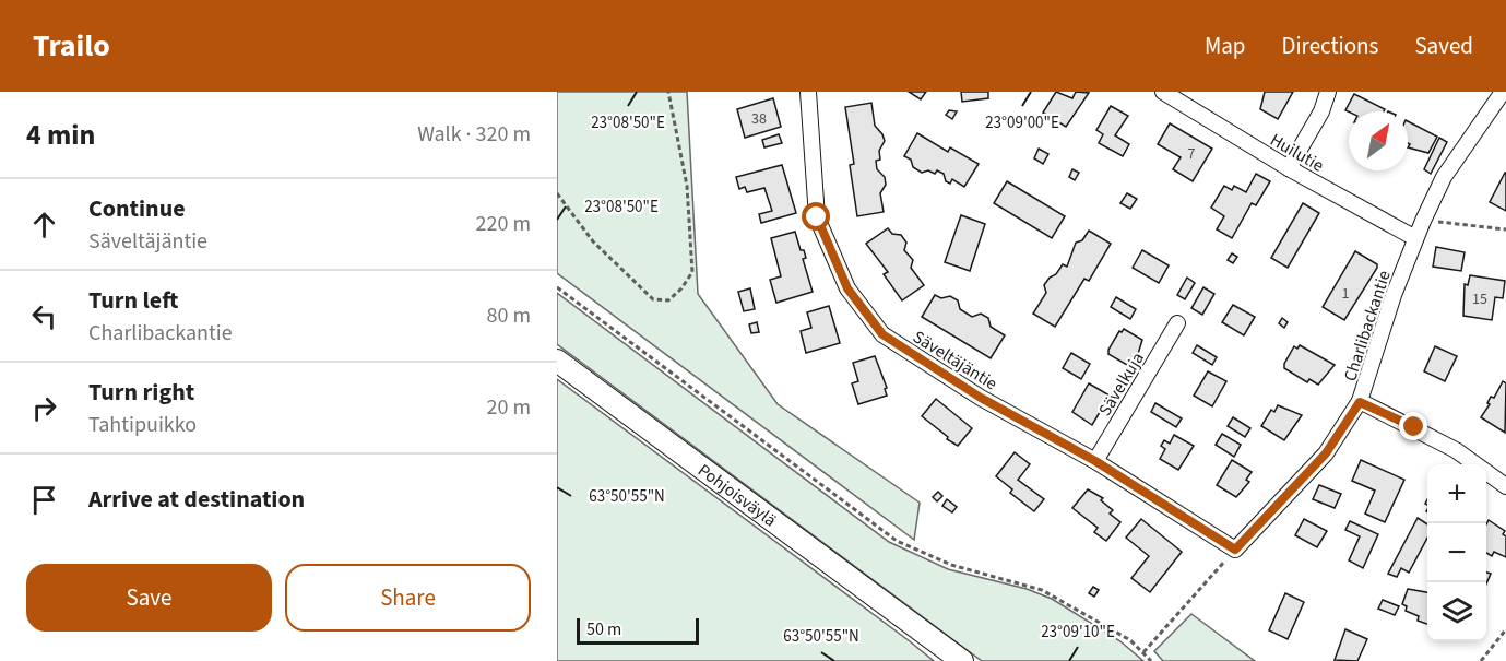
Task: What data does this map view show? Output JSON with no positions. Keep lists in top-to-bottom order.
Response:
{
  "streets": {
    "main road": ["Pohjoisväylä"],
    "street": [
      "Huilutie",
      "Charlibackantie",
      "Säveltäjäntie",
      "Sävelkuja"
    ]
  },
  "crossings": [
    ["Huilutie", "Charlibackantie"],
    ["Charlibackantie", "Säveltäjäntie"],
    ["Säveltäjäntie", "Sävelkuja"]
  ],
  "house_numbers": [
    "38",
    "7",
    "1",
    "15"
  ],
  "scale_bar": "50 m",
  "north": "top right",
  "page": {
    "header": "Trailo",
    "nav": ["Map", "Directions", "Saved"],
    "heading": ["4 min", "Walk · 320 m"],
    "list": [
      ["Continue", "Säveltäjäntie", "220 m"],
      ["Turn left", "Charlibackantie", "80 m"],
      ["Turn right", "Tahtipuikko", "20 m"],
      "Arrive at destination"
    ],
    "map_buttons": ["+", "−"],
    "buttons": ["Save", "Share"],
    "scale": "50 m"
  },
  "coordinates": [
    "23°08'50\"E",
    "23°09'00\"E",
    "63°50'55\"N",
    "23°09'10\"E"
  ]
}
